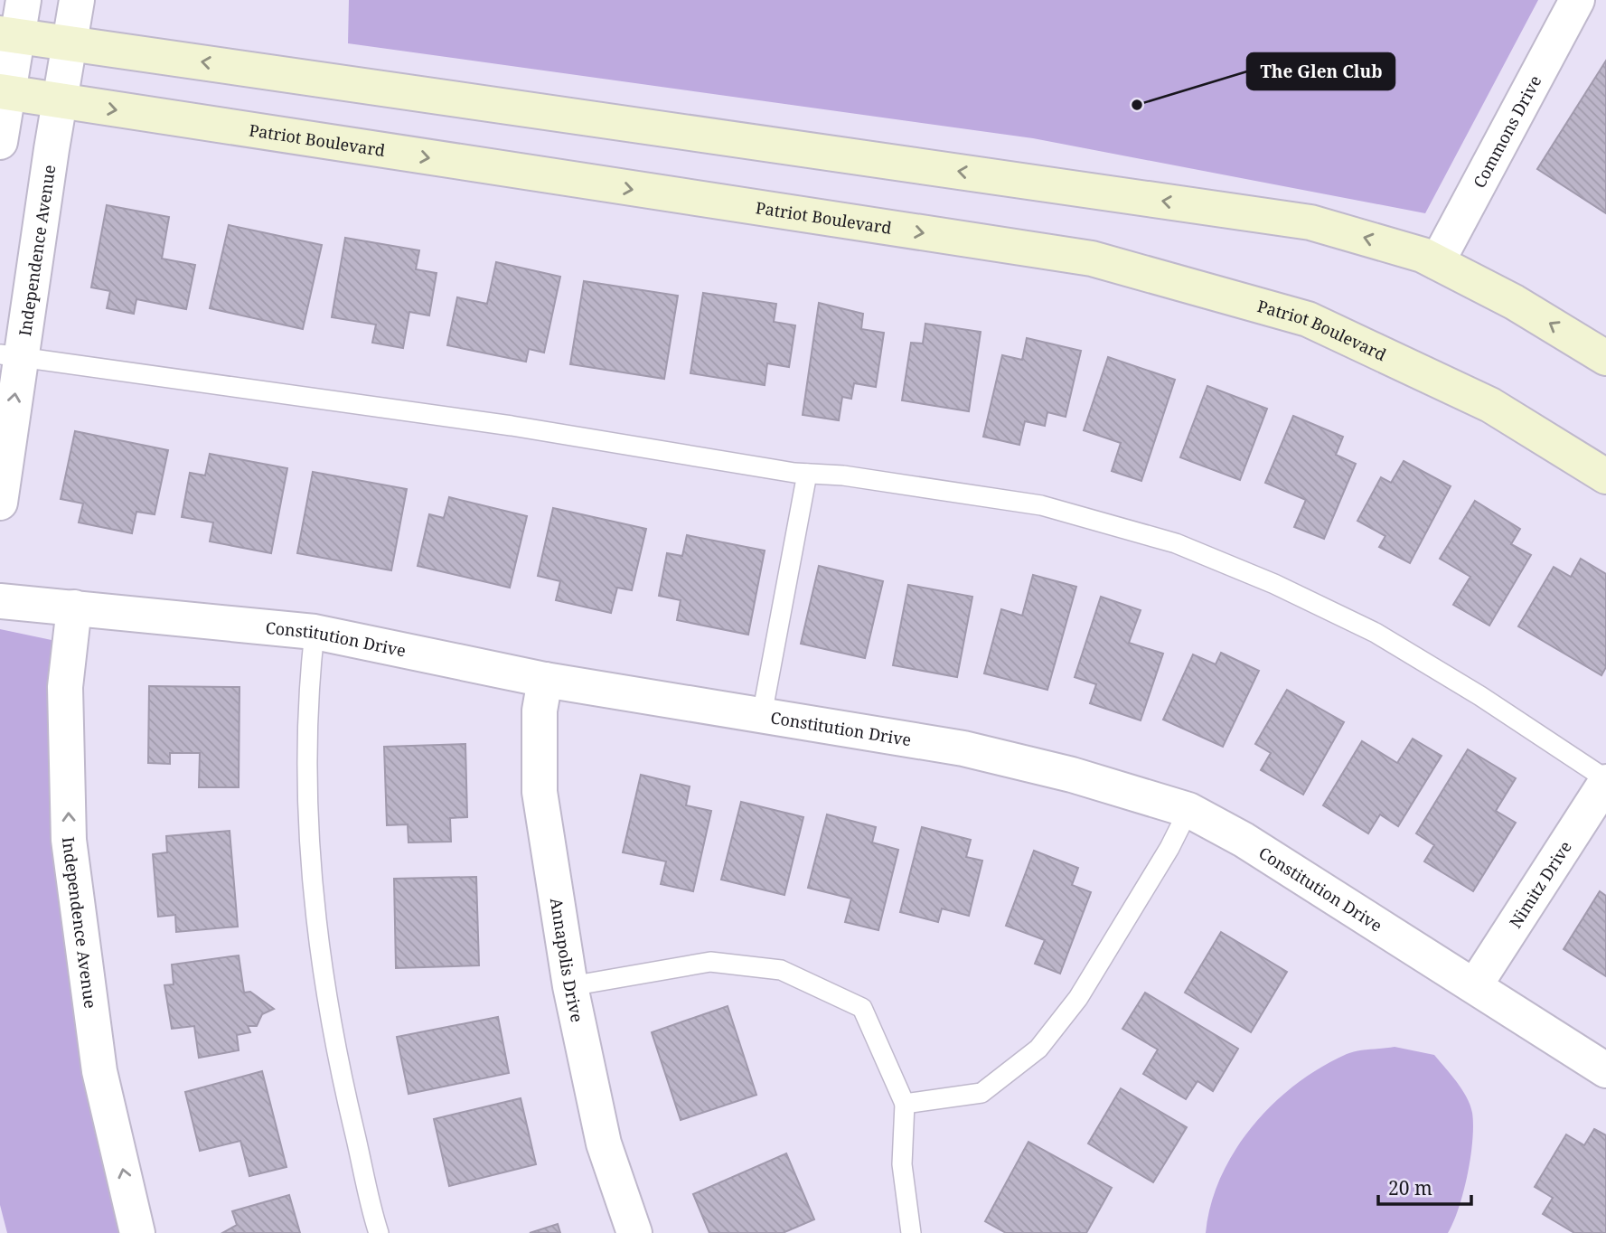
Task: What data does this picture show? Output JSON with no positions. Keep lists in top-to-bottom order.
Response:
{
  "streets": {
    "main road": ["Patriot Boulevard"],
    "street": [
      "Commons Drive",
      "Independence Avenue",
      "Constitution Drive",
      "Nimitz Drive",
      "Annapolis Drive"
    ]
  },
  "crossings": [
    ["Patriot Boulevard", "Independence Avenue"],
    ["Independence Avenue", "Constitution Drive"],
    ["Constitution Drive", "Nimitz Drive"],
    ["Constitution Drive", "Annapolis Drive"]
  ],
  "one_way": ["Independence Avenue"],
  "places": ["The Glen Club"],
  "scale_bar": "20 m"
}
